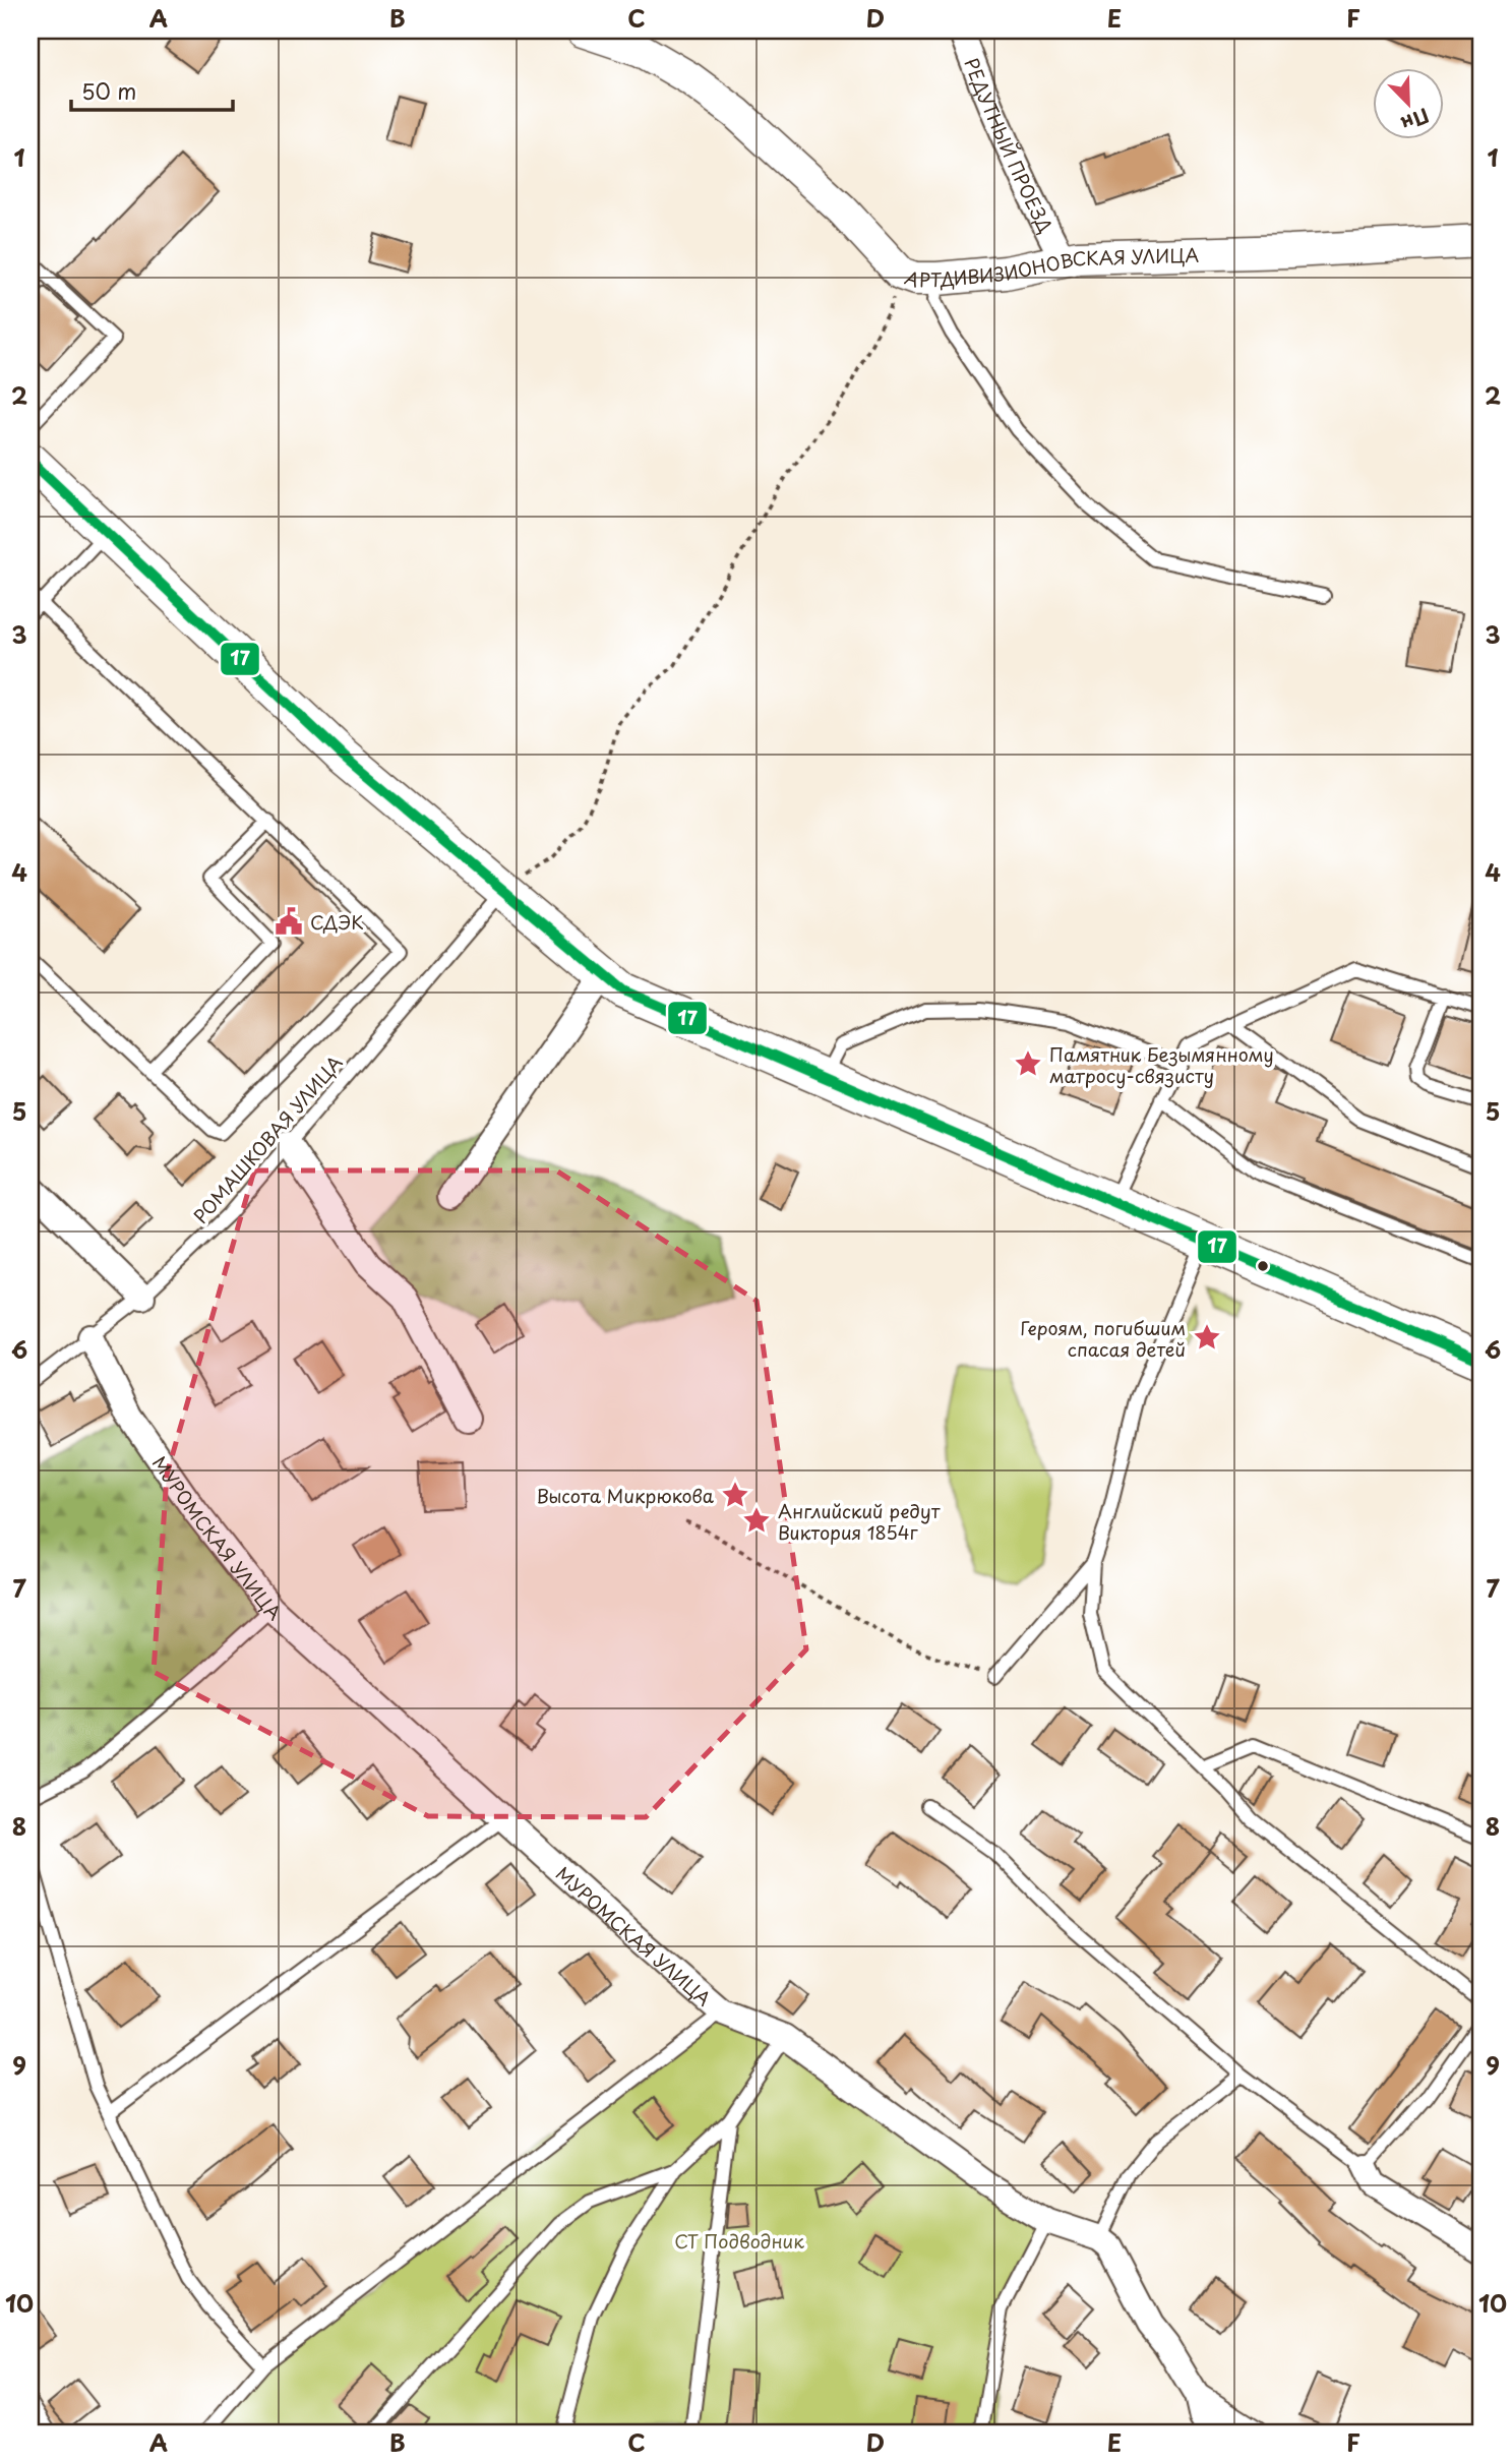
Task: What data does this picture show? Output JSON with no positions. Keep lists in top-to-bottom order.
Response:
{
  "streets": {
    "street": ["РЕДУТНЫЙ ПРОЕЗД", "АРТДИВИЗИОНОВСКАЯ УЛИЦА", "МУРОМСКАЯ УЛИЦА"],
    "lane": ["РОМАШКОВАЯ УЛИЦА"]
  },
  "crossings": [
    ["РЕДУТНЫЙ ПРОЕЗД", "АРТДИВИЗИОНОВСКАЯ УЛИЦА"],
    ["РОМАШКОВАЯ УЛИЦА", "МУРОМСКАЯ УЛИЦА"]
  ],
  "parks": ["СТ Подводник"],
  "places": {
    "public building": ["СДЭК"],
    "place": [
      "Памятник Безымянному матросу-связисту",
      "Героям, погибшим спасая детей",
      "Высота Микрюкова",
      "Английский редут Виктория 1854г"
    ]
  },
  "lines": ["transit line 17"],
  "scale_bar": "50 m",
  "north": "bottom right",
  "grid": {
    "columns": [
      "A",
      "B",
      "C",
      "D",
      "E",
      "F"
    ],
    "rows": [
      "1",
      "2",
      "3",
      "4",
      "5",
      "6",
      "7",
      "8",
      "9",
      "10"
    ]
  }
}
